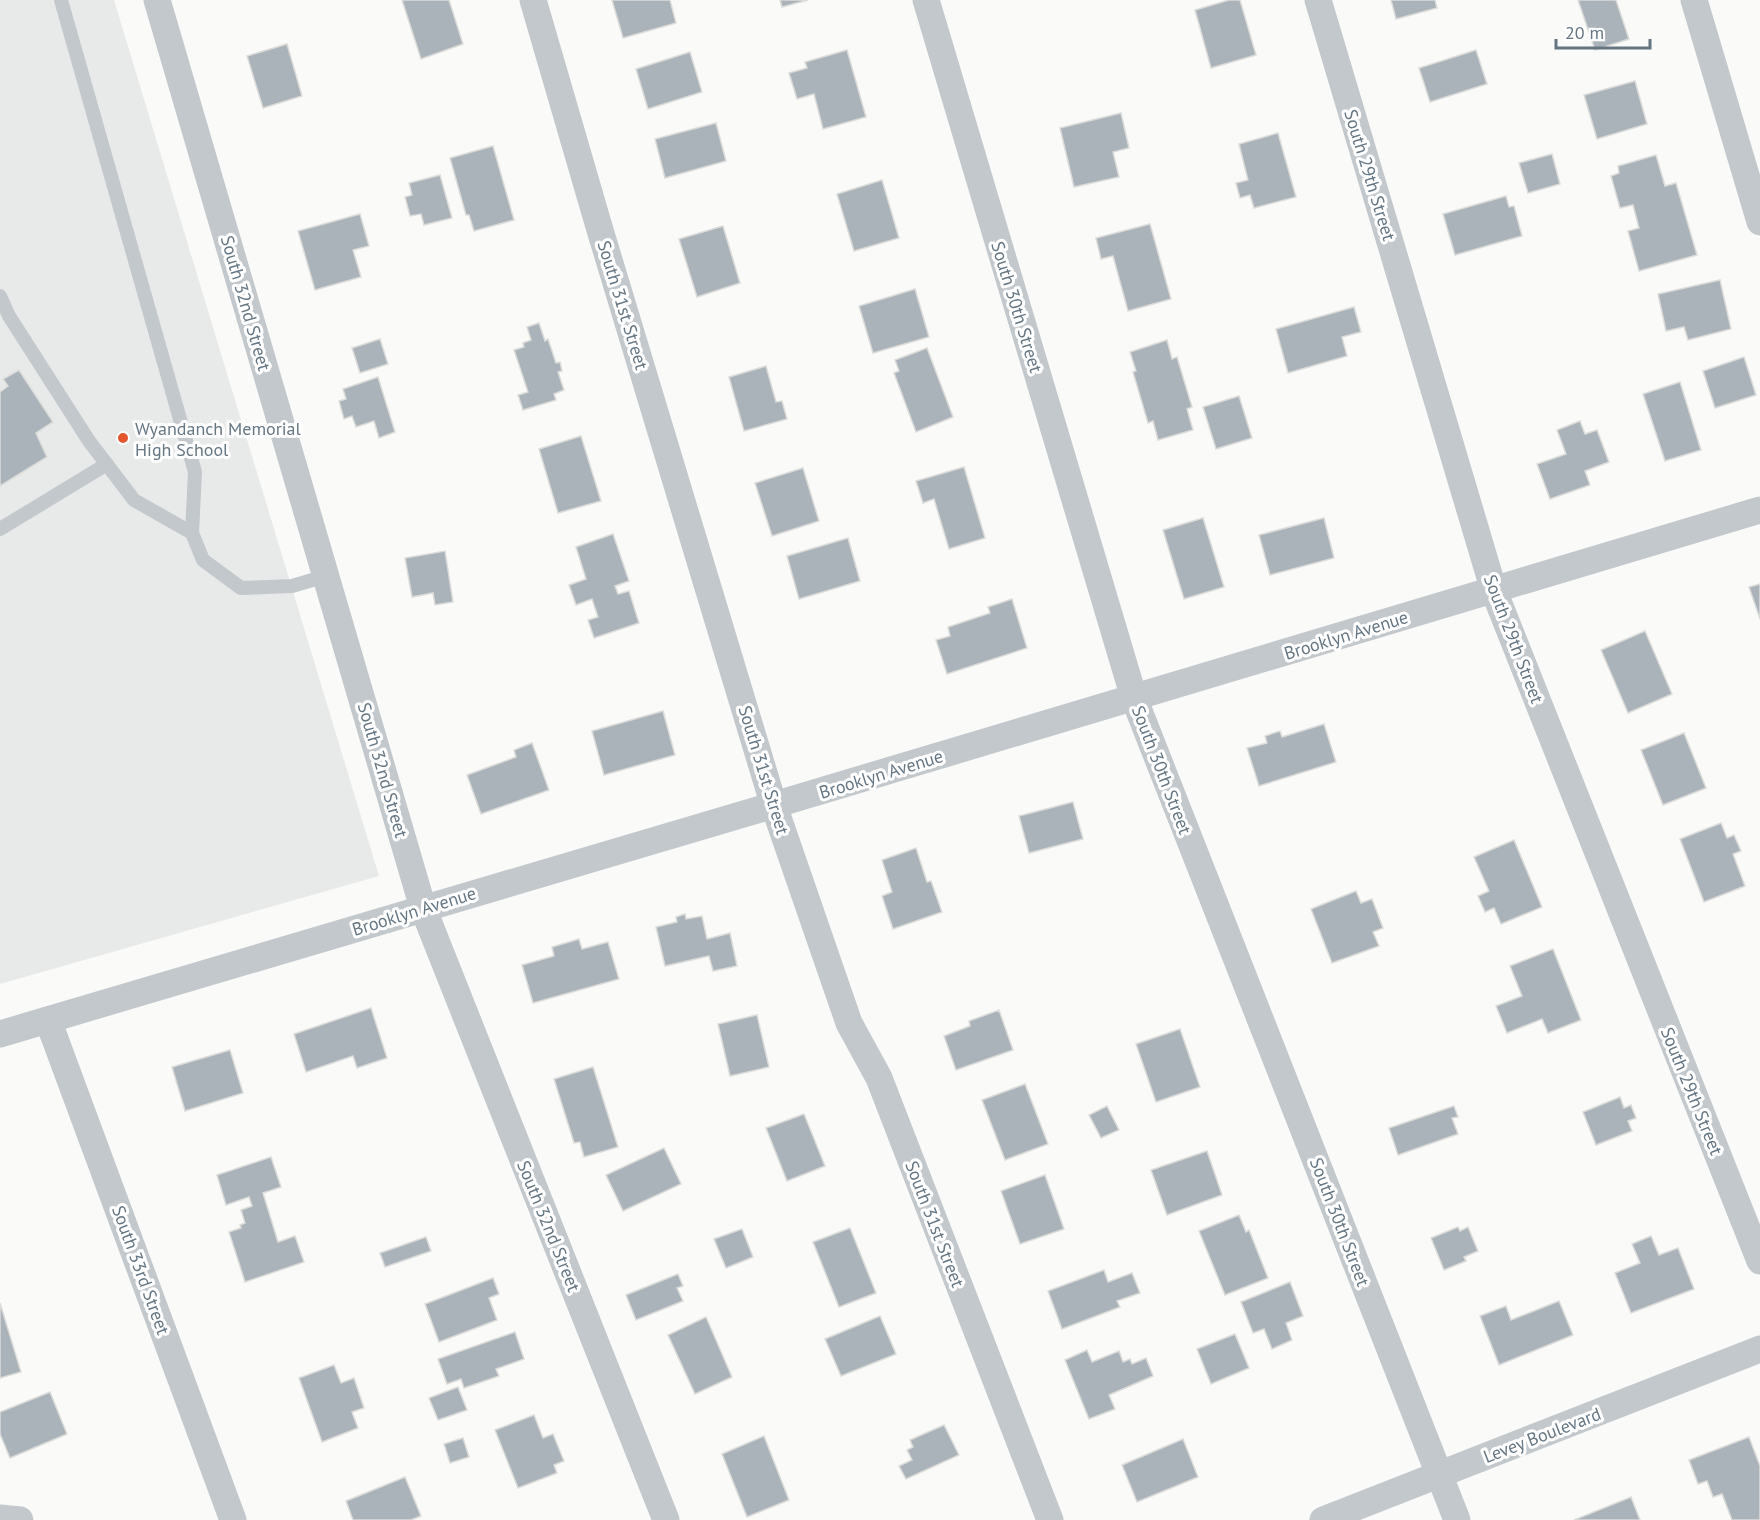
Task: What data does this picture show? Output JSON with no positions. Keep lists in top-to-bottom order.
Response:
{
  "streets": {
    "street": [
      "South 29th Street",
      "South 32nd Street",
      "South 31st Street",
      "South 30th Street",
      "Brooklyn Avenue",
      "South 33rd Street",
      "Levey Boulevard"
    ]
  },
  "crossings": [
    ["South 29th Street", "Brooklyn Avenue"],
    ["South 32nd Street", "Brooklyn Avenue"],
    ["South 31st Street", "Brooklyn Avenue"],
    ["South 30th Street", "Brooklyn Avenue"],
    ["South 30th Street", "Levey Boulevard"],
    ["Brooklyn Avenue", "South 33rd Street"]
  ],
  "places": ["Wyandanch Memorial High School"],
  "scale_bar": "20 m"
}
